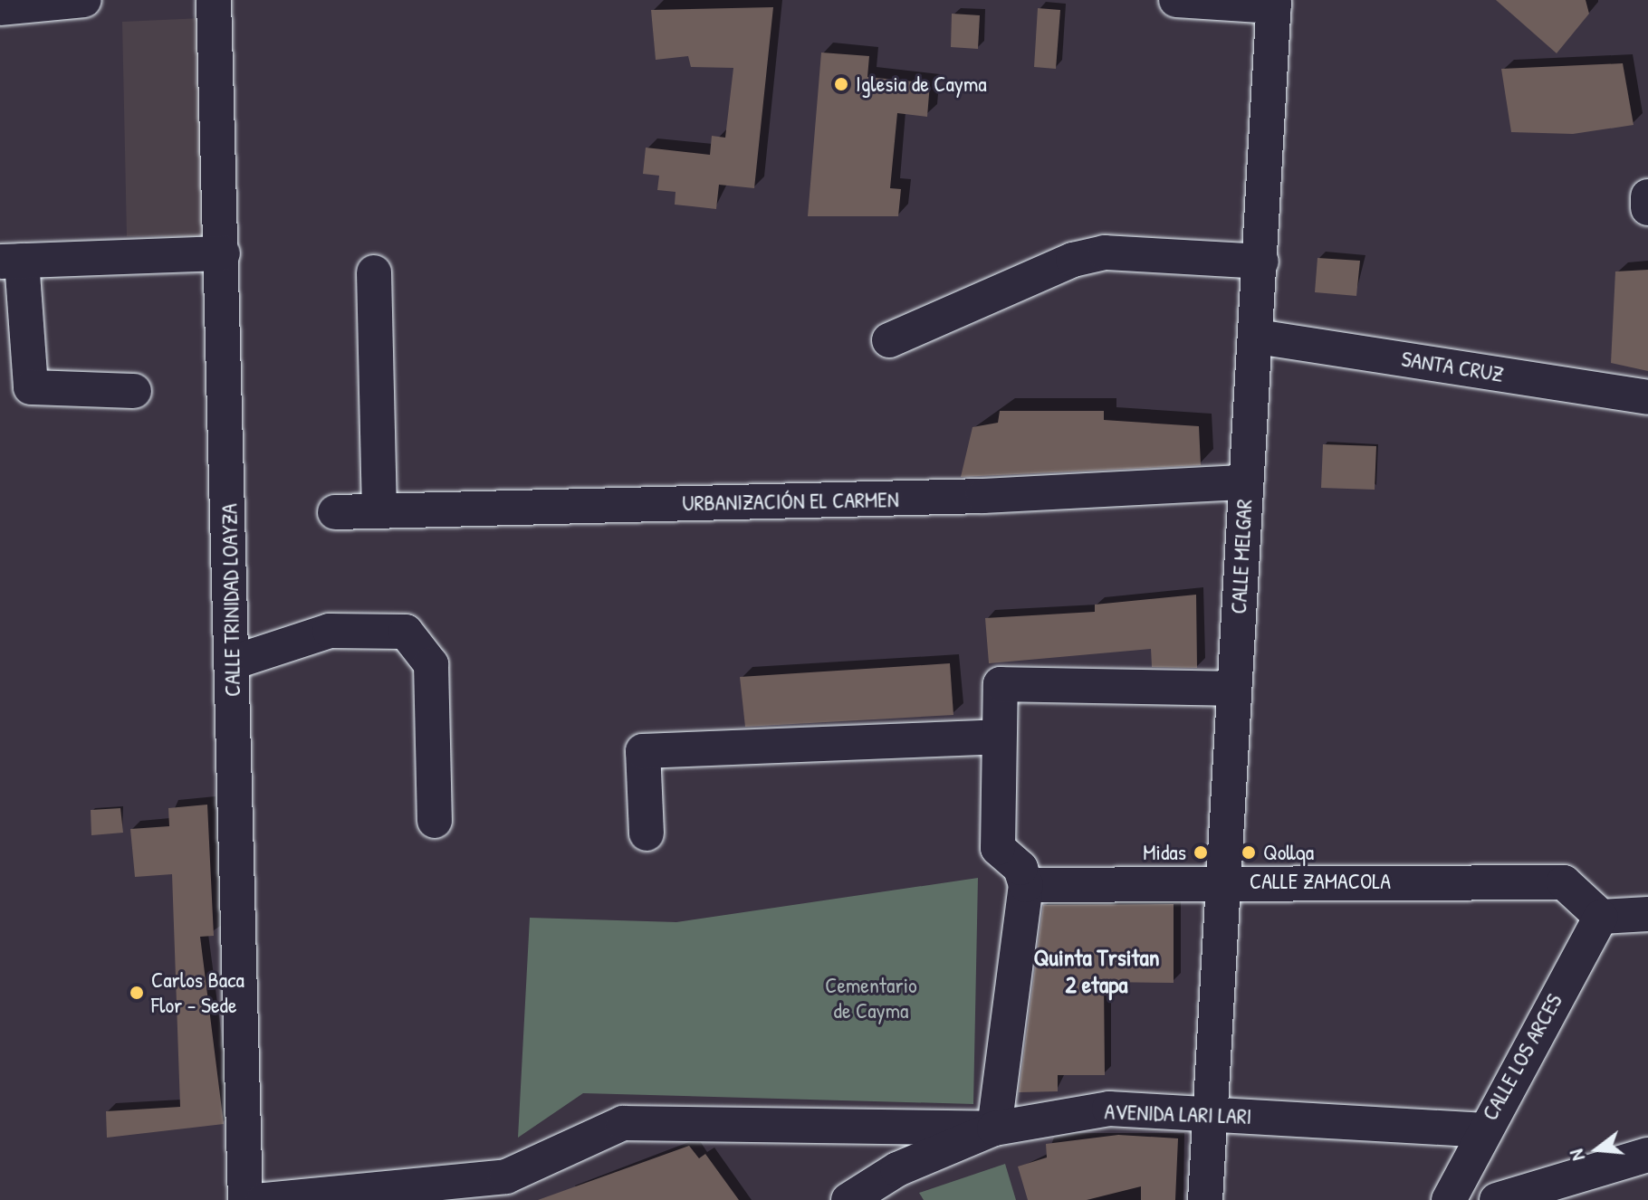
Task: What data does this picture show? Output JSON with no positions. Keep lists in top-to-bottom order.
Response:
{
  "streets": {
    "street": [
      "SANTA CRUZ",
      "URBANIZACIÓN EL CARMEN",
      "CALLE MELGAR",
      "CALLE TRINIDAD LOAYZA",
      "CALLE ZAMACOLA",
      "CALLE LOS ARCES",
      "AVENIDA LARI LARI"
    ]
  },
  "crossings": [
    ["SANTA CRUZ", "CALLE MELGAR"],
    ["URBANIZACIÓN EL CARMEN", "CALLE MELGAR"],
    ["CALLE MELGAR", "CALLE ZAMACOLA"],
    ["CALLE MELGAR", "AVENIDA LARI LARI"],
    ["CALLE ZAMACOLA", "CALLE LOS ARCES"],
    ["CALLE LOS ARCES", "AVENIDA LARI LARI"]
  ],
  "districts": ["Quinta Trsitan 2 etapa"],
  "parks": ["Cementario de Cayma"],
  "places": [
    "Iglesia de Cayma",
    "Midas",
    "Qollqa",
    "Carlos Baca Flor - Sede"
  ],
  "north": "left"
}
